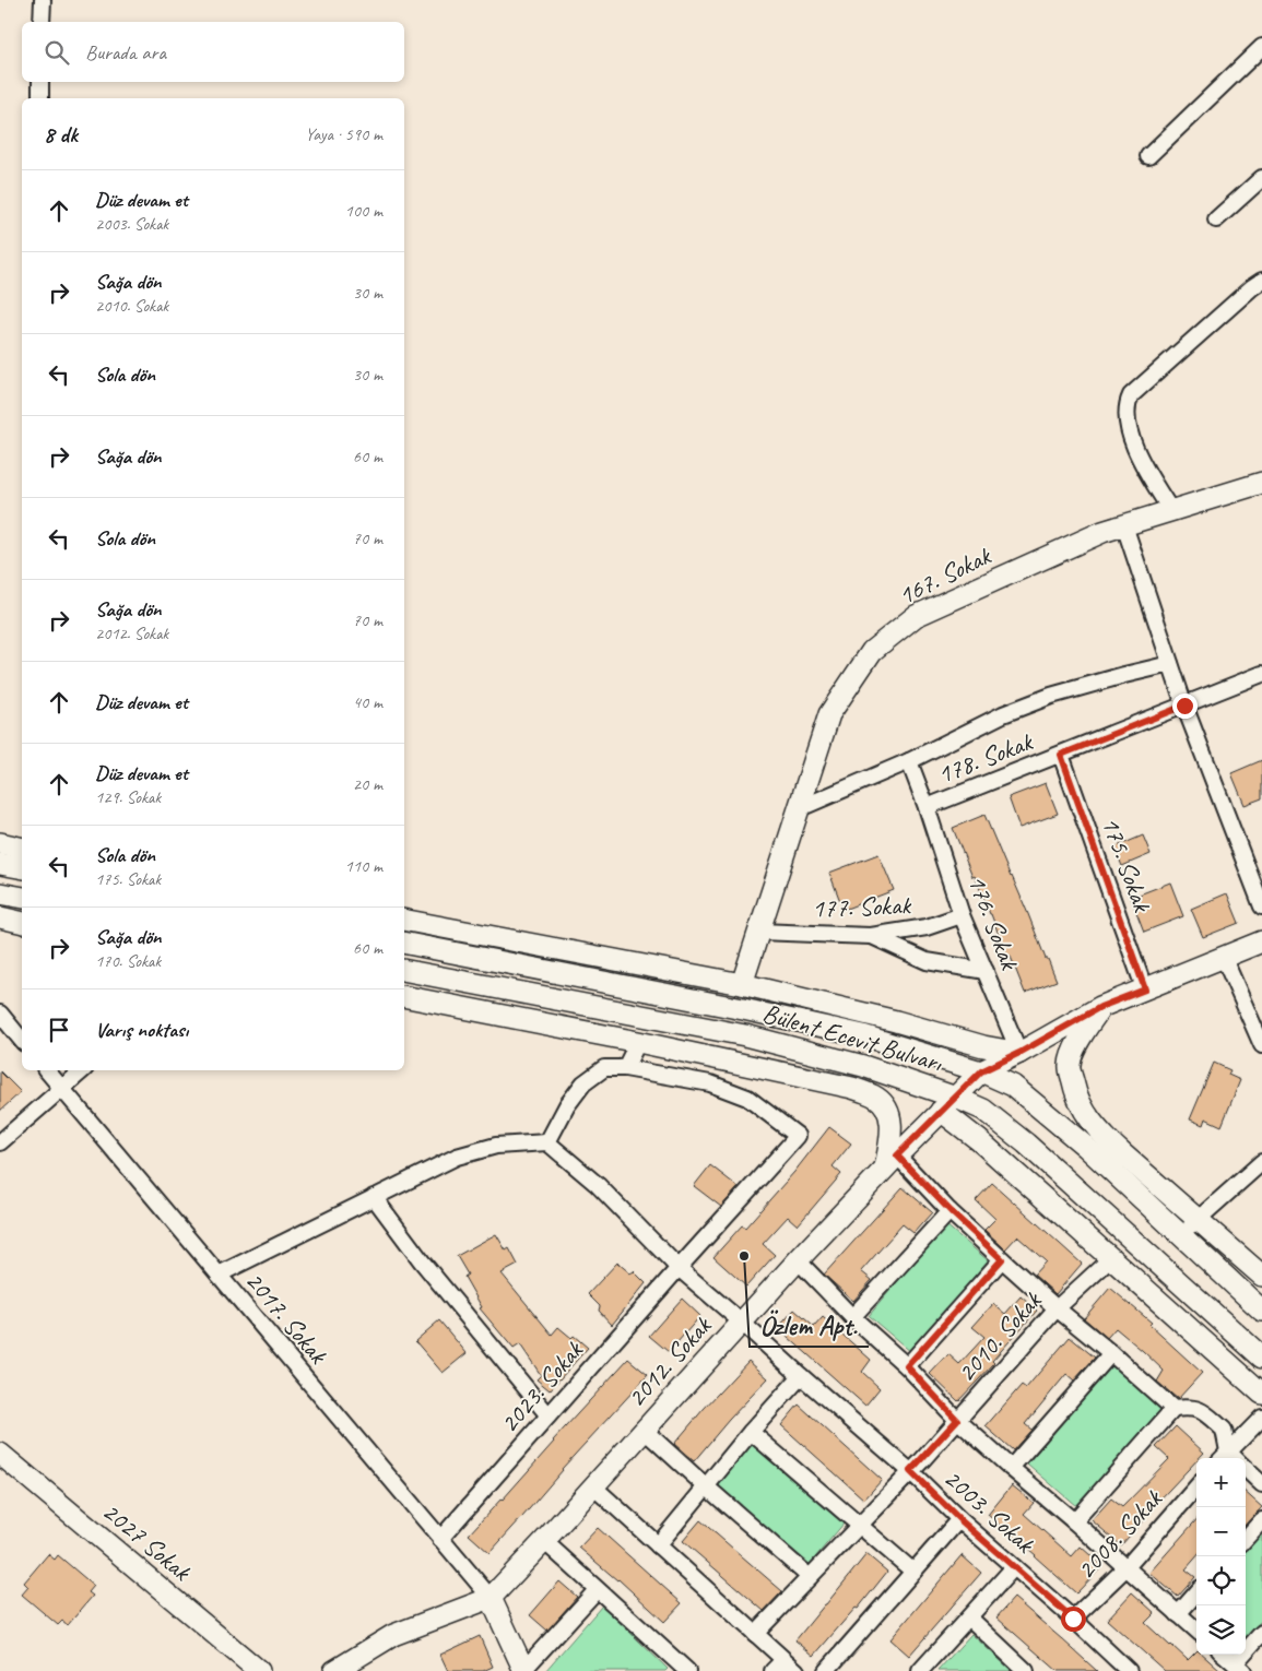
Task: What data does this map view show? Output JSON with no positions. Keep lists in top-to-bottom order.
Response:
{
  "streets": {
    "street": [
      "167. Sokak",
      "178. Sokak",
      "175. Sokak",
      "177. Sokak",
      "176. Sokak",
      "Bülent Ecevit Bulvarı",
      "2017. Sokak",
      "2010. Sokak",
      "2012. Sokak",
      "2023. Sokak",
      "2003. Sokak",
      "2008. Sokak",
      "2027 Sokak"
    ]
  },
  "crossings": [
    ["167. Sokak", "177. Sokak"],
    ["178. Sokak", "175. Sokak"],
    ["178. Sokak", "176. Sokak"],
    ["175. Sokak", "2012. Sokak"],
    ["177. Sokak", "176. Sokak"],
    ["176. Sokak", "2012. Sokak"],
    ["Bülent Ecevit Bulvarı", "2012. Sokak"],
    ["2017. Sokak", "2012. Sokak"],
    ["2017. Sokak", "2023. Sokak"],
    ["2010. Sokak", "2003. Sokak"],
    ["2012. Sokak", "2003. Sokak"],
    ["2023. Sokak", "2003. Sokak"],
    ["2003. Sokak", "2008. Sokak"]
  ],
  "places": ["Özlem Apt."],
  "page": {
    "search": "Burada ara",
    "heading": ["8 dk", "Yaya · 590 m"],
    "list": [
      ["Düz devam et", "2003. Sokak", "100 m"],
      ["Sağa dön", "2010. Sokak", "30 m"],
      ["Sola dön", "30 m"],
      ["Sağa dön", "60 m"],
      ["Sola dön", "70 m"],
      ["Sağa dön", "2012. Sokak", "70 m"],
      ["Düz devam et", "40 m"],
      ["Düz devam et", "129. Sokak", "20 m"],
      ["Sola dön", "175. Sokak", "110 m"],
      ["Sağa dön", "170. Sokak", "60 m"],
      "Varış noktası"
    ],
    "map_buttons": ["+", "−"]
  }
}
